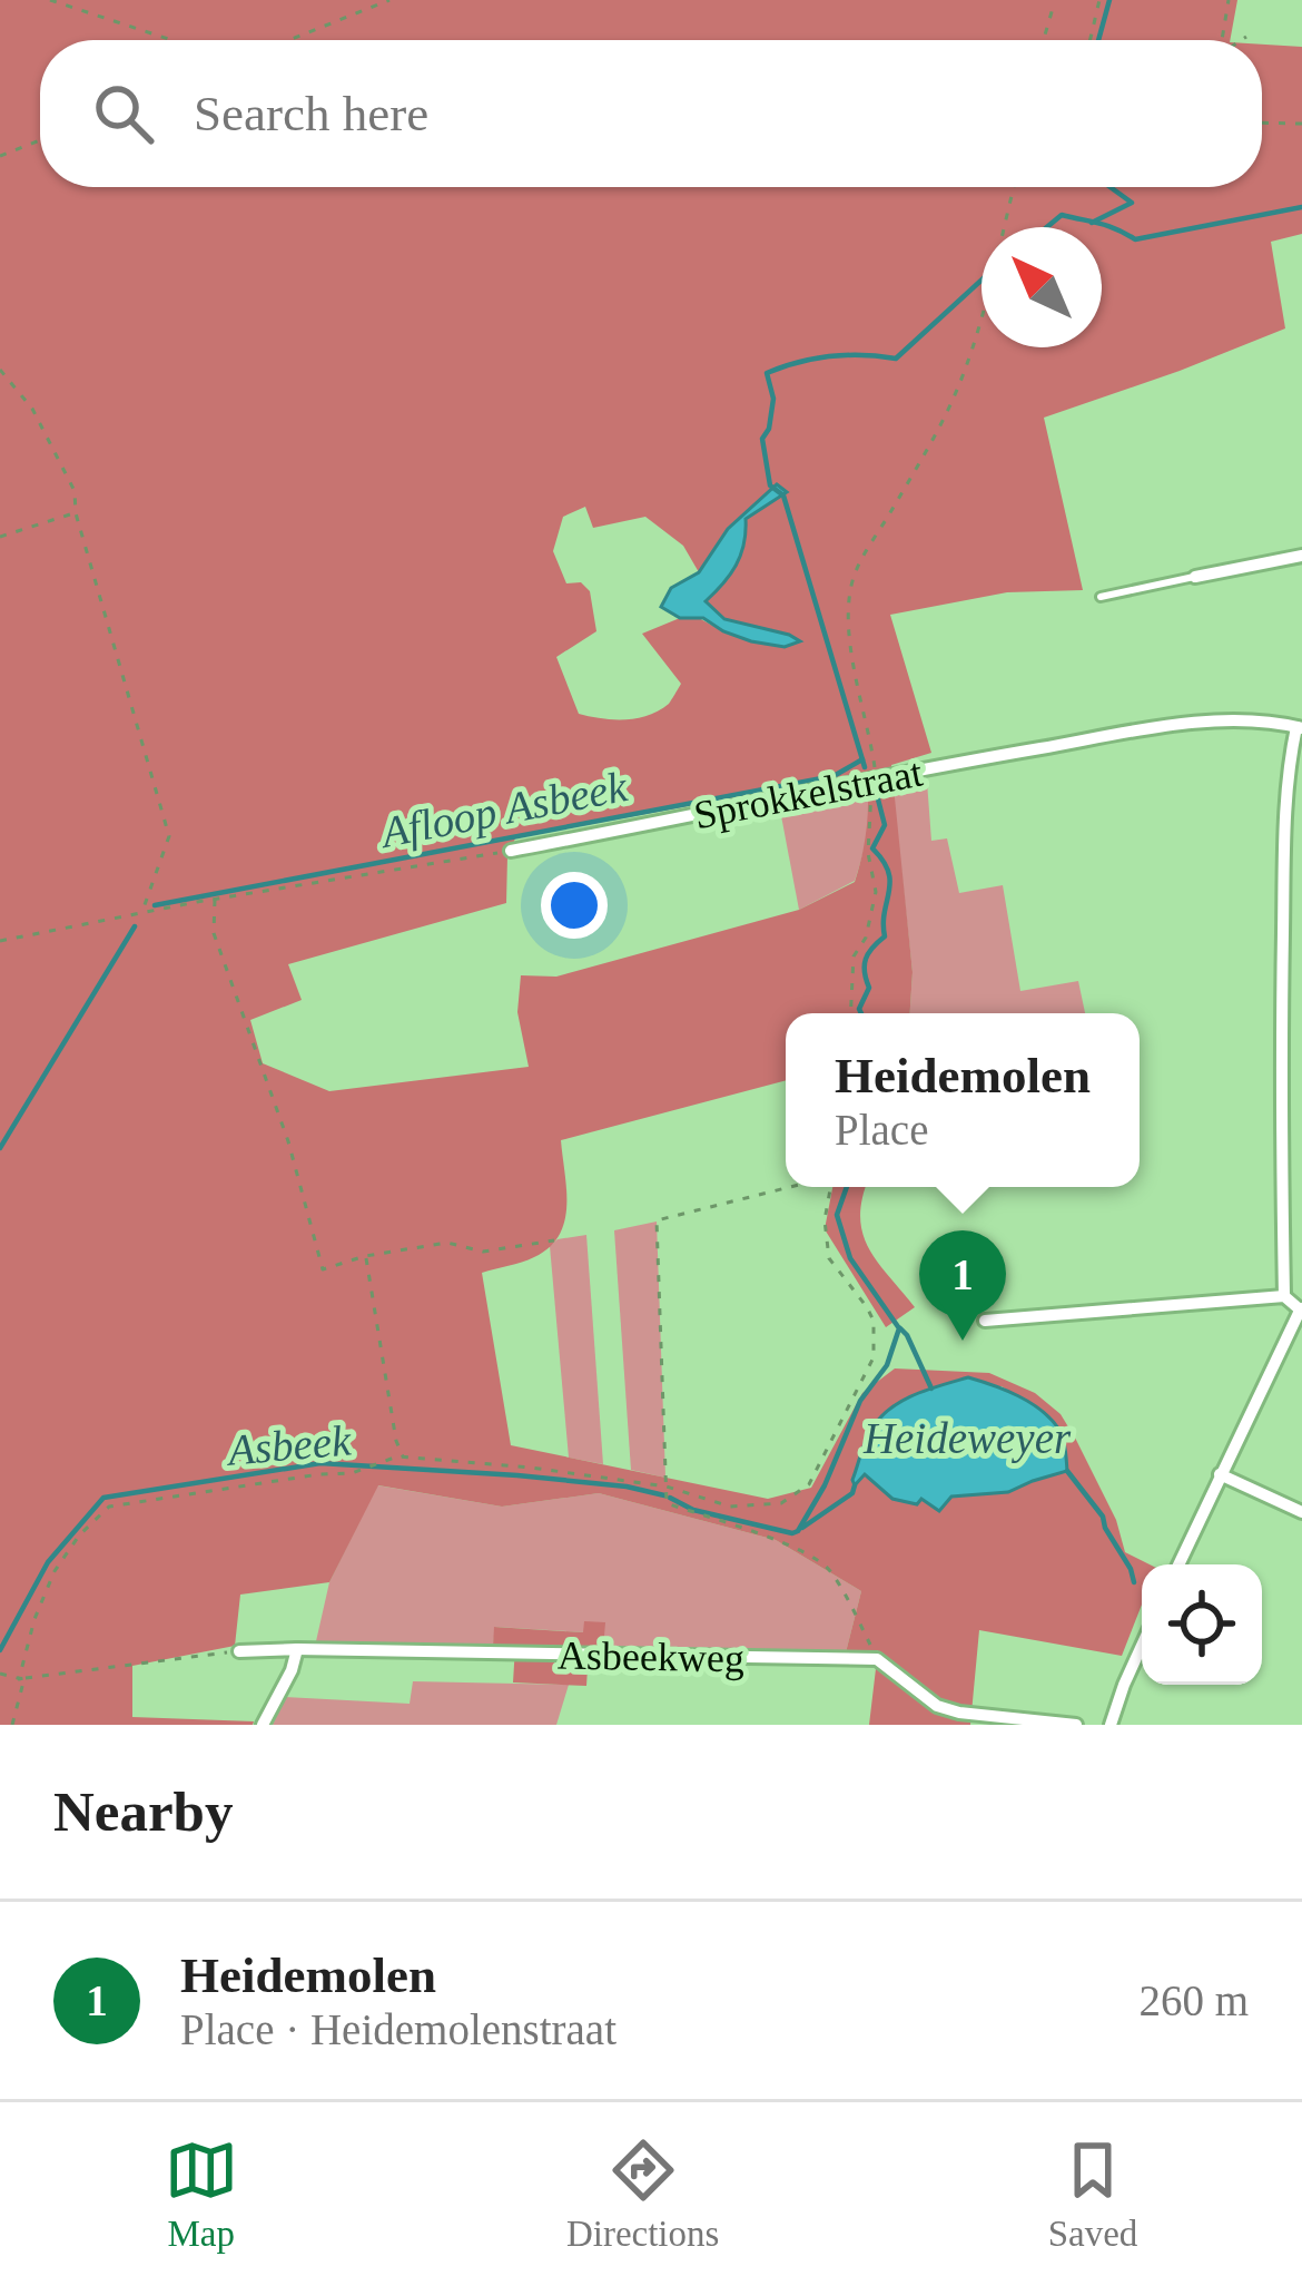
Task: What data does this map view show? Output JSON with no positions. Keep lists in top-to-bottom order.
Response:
{
  "streets": {
    "street": ["Sprokkelstraat", "Asbeekweg"]
  },
  "water": ["Afloop Asbeek", "Heideweyer", "Asbeek"],
  "north": "top left",
  "page": {
    "search": "Search here",
    "popup": ["Heidemolen", "Place"],
    "pins": "1",
    "heading": "Nearby",
    "list": [
      {
        "mark": "1",
        "name": "Heidemolen",
        "note": "Place · Heidemolenstraat",
        "value": "260 m"
      }
    ],
    "nav": ["Map", "Directions", "Saved"]
  }
}
